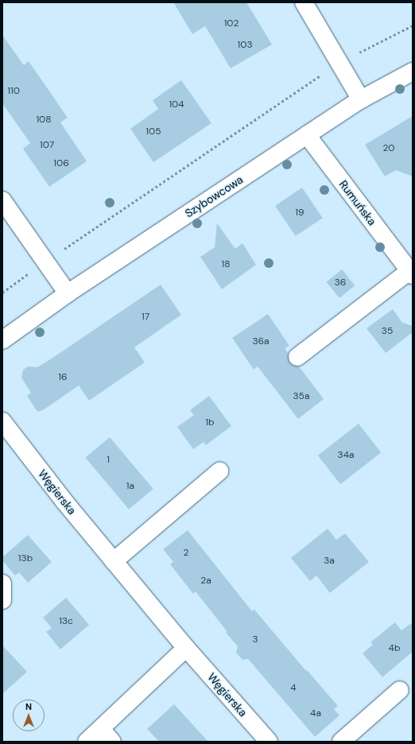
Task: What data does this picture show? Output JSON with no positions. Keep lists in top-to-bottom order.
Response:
{
  "streets": {
    "street": ["Szybowcowa", "Rumuńska", "Węgierska"]
  },
  "crossings": [
    ["Szybowcowa", "Rumuńska"]
  ],
  "house_numbers": [
    "102",
    "103",
    "110",
    "104",
    "108",
    "105",
    "107",
    "20",
    "106",
    "19",
    "18",
    "36",
    "17",
    "35",
    "36a",
    "16",
    "35a",
    "1b",
    "34a",
    "1",
    "1a",
    "2",
    "13b",
    "3a",
    "2a",
    "13c",
    "3",
    "4b",
    "4",
    "4a"
  ],
  "north": "top"
}
